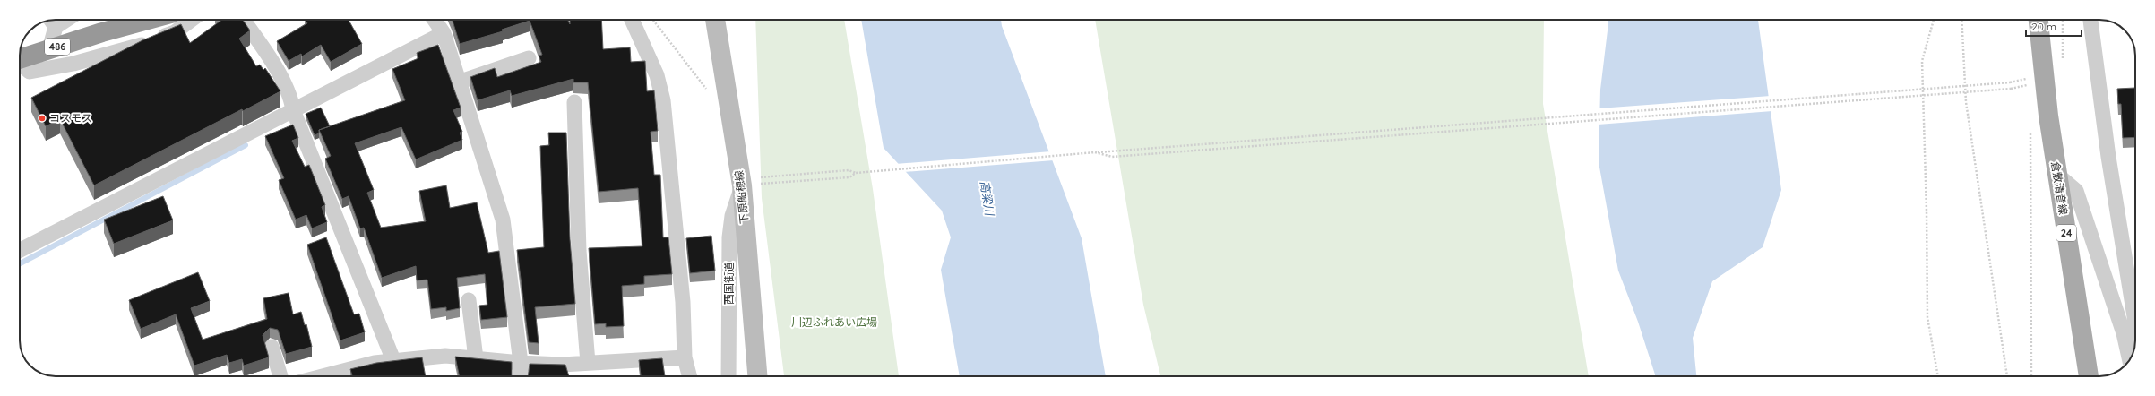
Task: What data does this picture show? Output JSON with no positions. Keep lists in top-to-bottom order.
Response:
{
  "streets": {
    "highway": ["486"],
    "main road": ["倉敷清音線", "下原船穂線", "24"],
    "street": ["西国街道"]
  },
  "crossings": [
    ["下原船穂線", "西国街道"]
  ],
  "water": ["高梁川"],
  "parks": ["川辺ふれあい広場"],
  "places": ["コスモス"],
  "scale_bar": "20 m"
}
